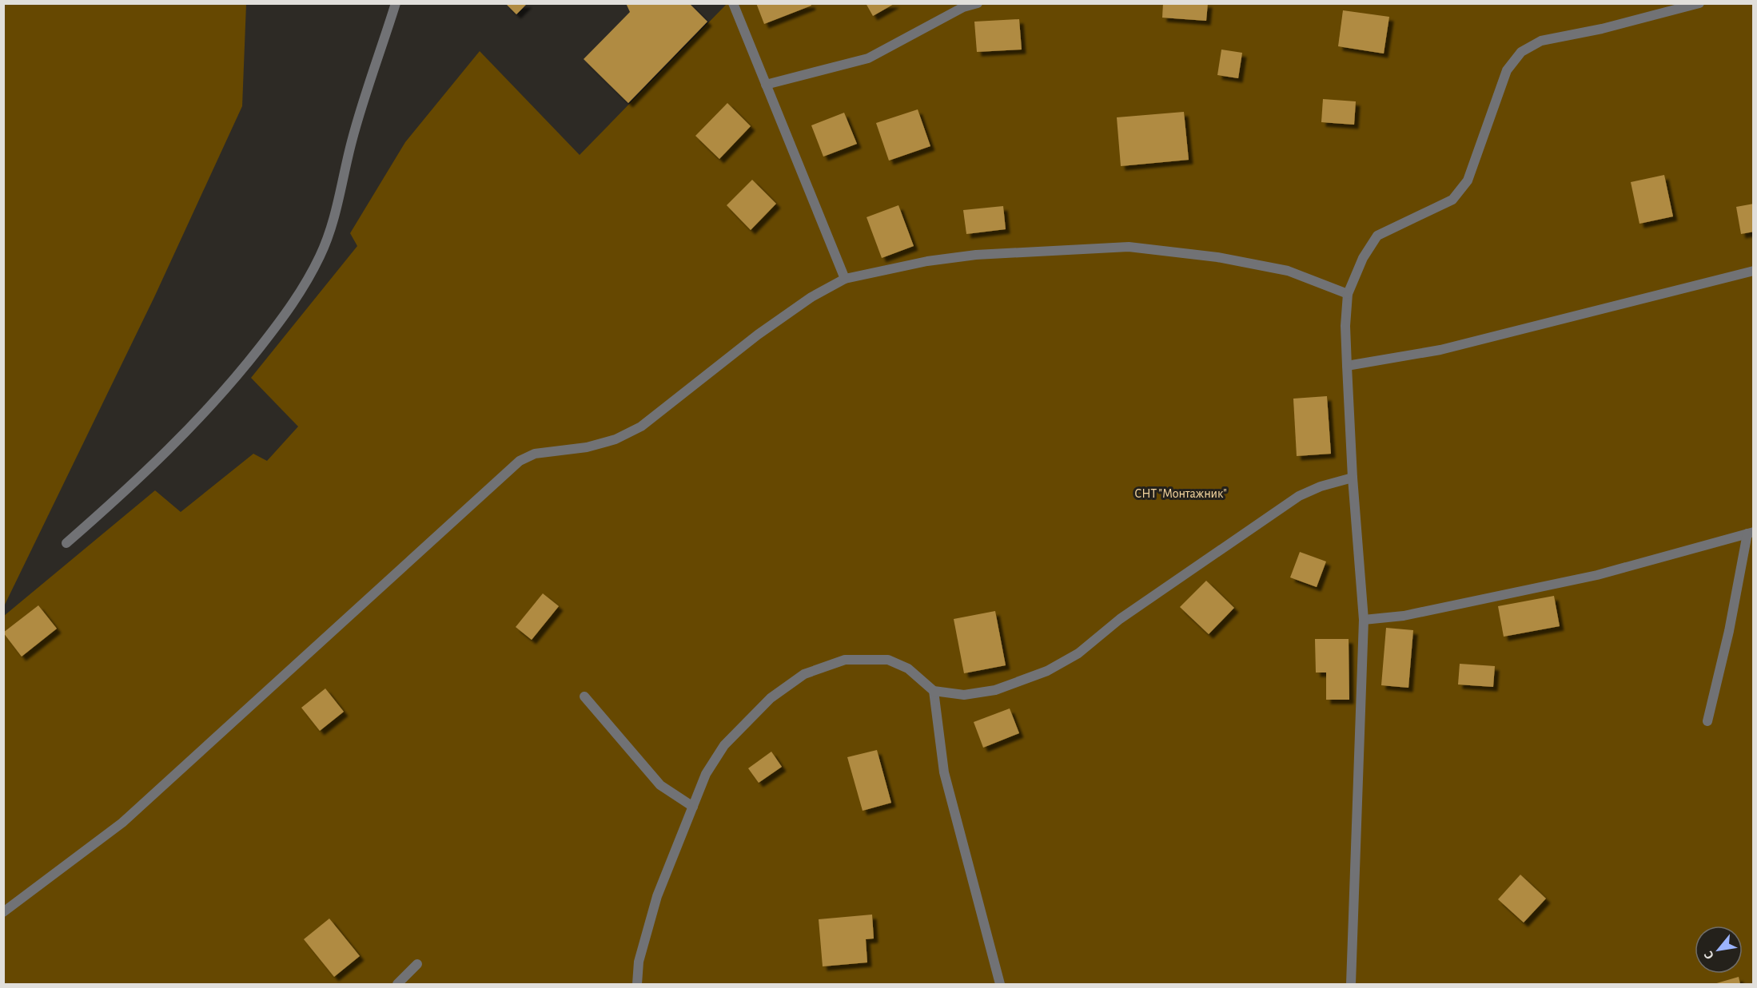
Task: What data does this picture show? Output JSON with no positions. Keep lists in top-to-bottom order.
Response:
{
  "parks": ["СНТ \"Монтажник\""],
  "north": "bottom left"
}
